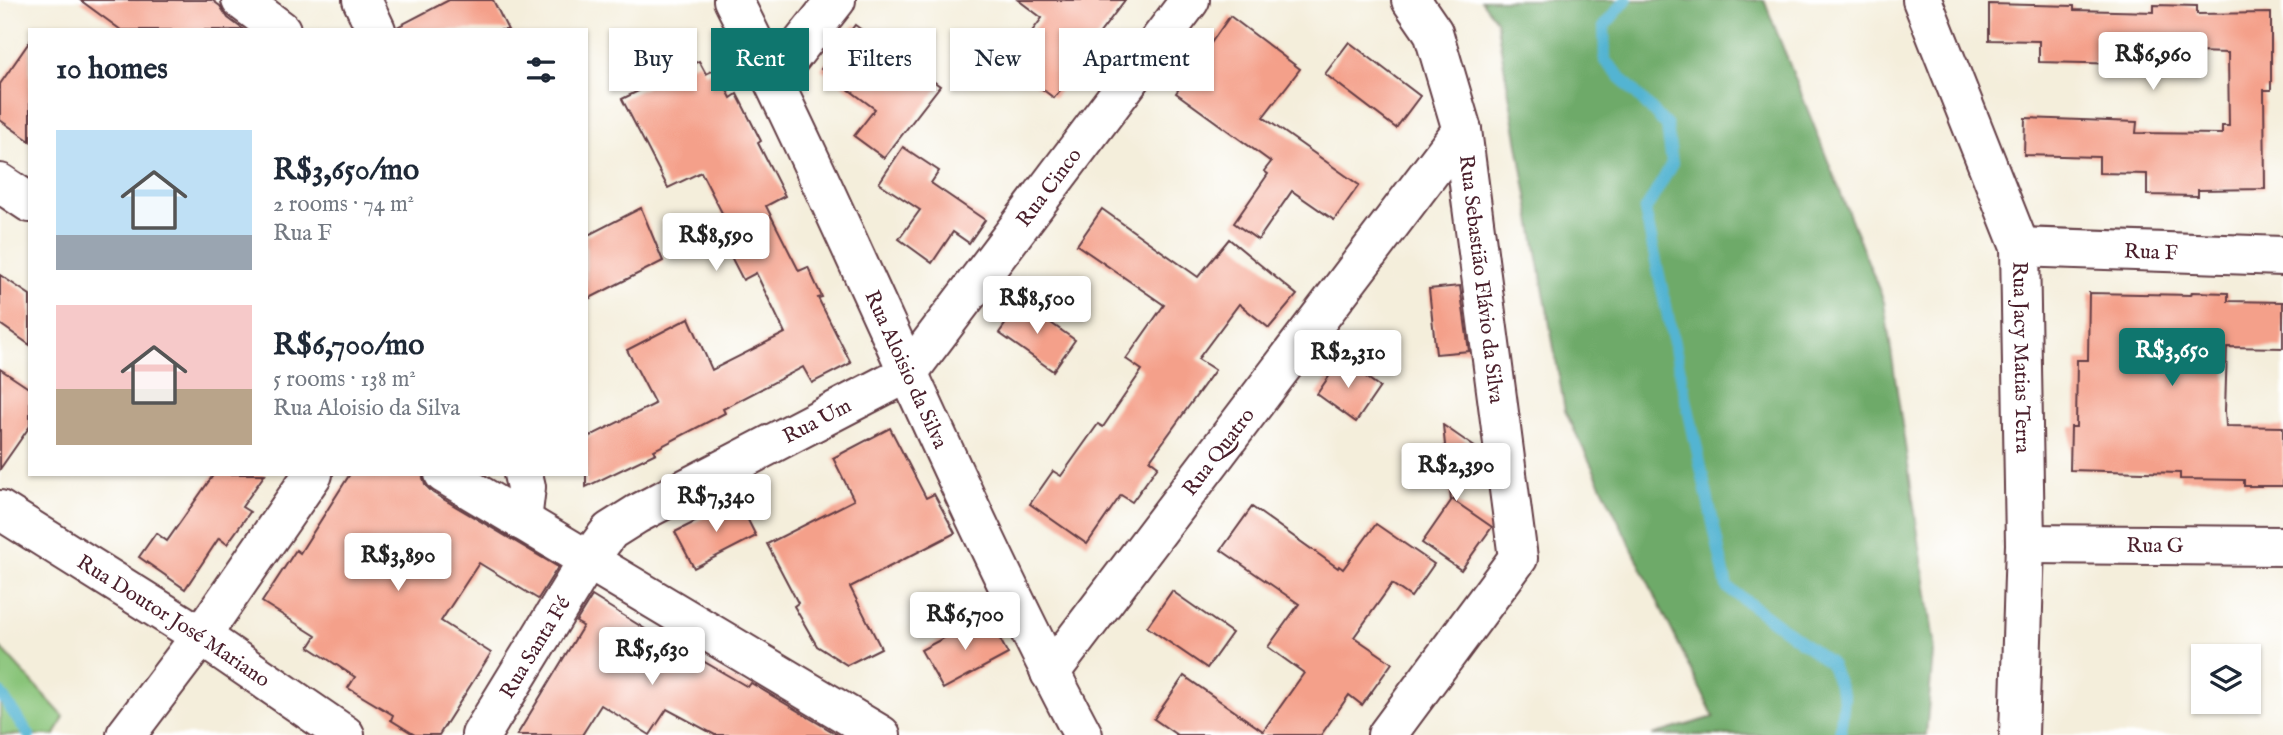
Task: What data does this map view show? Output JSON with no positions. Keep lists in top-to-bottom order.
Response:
{
  "streets": {
    "street": [
      "Rua Cinco",
      "Rua F",
      "Rua Sebastião Flávio da Silva",
      "Rua Jacy Matias Terra",
      "Rua Aloisio da Silva",
      "Rua Um",
      "Rua Quatro",
      "Rua G",
      "Rua Doutor José Mariano",
      "Rua Santa Fé"
    ]
  },
  "crossings": [
    ["Rua Cinco", "Rua Aloisio da Silva"],
    ["Rua Cinco", "Rua Um"],
    ["Rua F", "Rua Jacy Matias Terra"],
    ["Rua Sebastião Flávio da Silva", "Rua Quatro"],
    ["Rua Jacy Matias Terra", "Rua G"],
    ["Rua Aloisio da Silva", "Rua Um"],
    ["Rua Aloisio da Silva", "Rua Quatro"],
    ["Rua Um", "Rua Santa Fé"]
  ],
  "page": {
    "chip": [
      "Buy",
      "Rent",
      "Filters",
      "New",
      "Apartment"
    ],
    "heading": "10 homes",
    "price": [
      "R$6,960",
      "R$8,590",
      "R$8,500",
      "R$3,650",
      "R$2,310",
      "R$2,390",
      "R$7,340",
      "R$3,890",
      "R$6,700",
      "R$5,630"
    ],
    "list": [
      {
        "name": "R$3,650/mo",
        "note": "2 rooms · 74 m² · Rua F"
      },
      {
        "name": "R$6,700/mo",
        "note": "5 rooms · 138 m² · Rua Aloisio da Silva"
      }
    ]
  }
}
